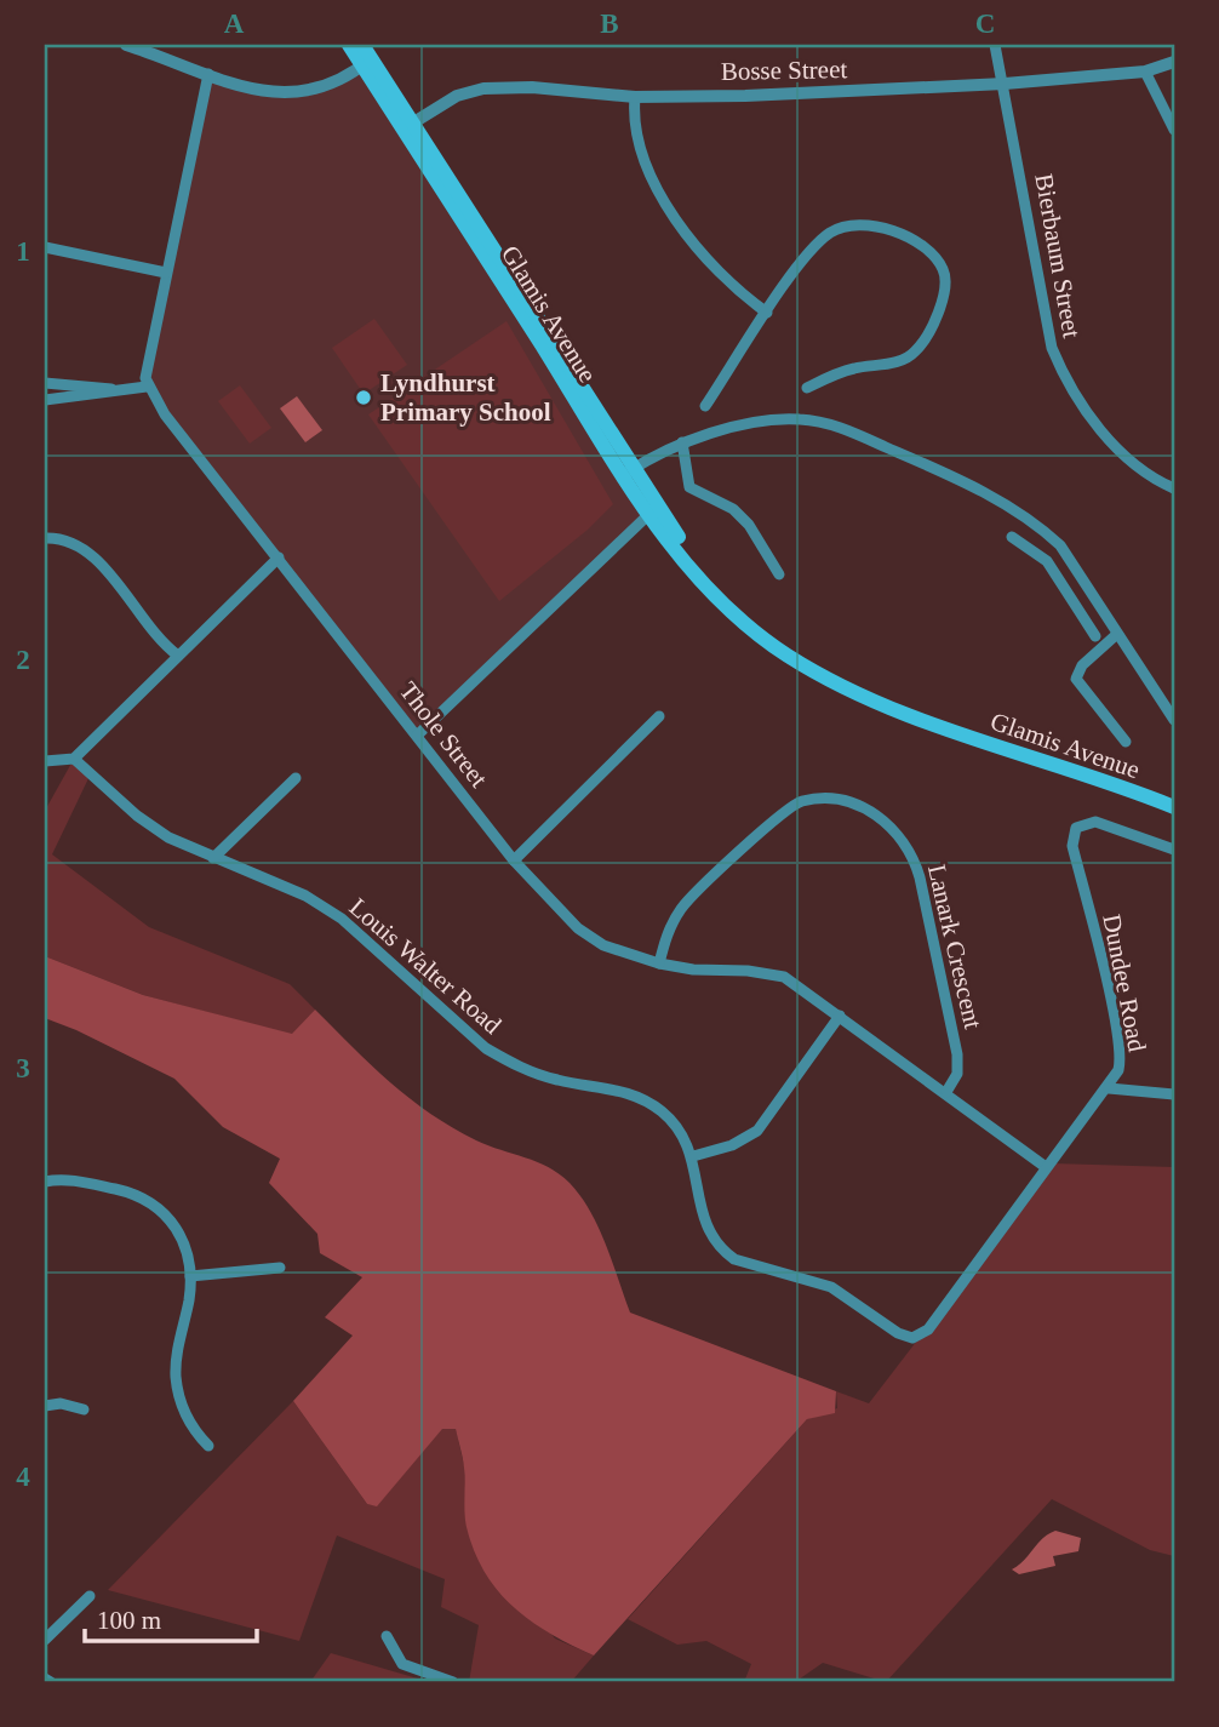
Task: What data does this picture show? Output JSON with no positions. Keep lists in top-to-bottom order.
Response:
{
  "streets": {
    "main road": ["Glamis Avenue"],
    "street": [
      "Bosse Street",
      "Bierbaum Street",
      "Thole Street",
      "Lanark Crescent",
      "Louis Walter Road",
      "Dundee Road"
    ]
  },
  "crossings": [
    ["Bosse Street", "Bierbaum Street"],
    ["Bosse Street", "Glamis Avenue"],
    ["Thole Street", "Lanark Crescent"],
    ["Thole Street", "Dundee Road"],
    ["Louis Walter Road", "Dundee Road"]
  ],
  "places": ["Lyndhurst Primary School"],
  "scale_bar": "100 m",
  "grid": {
    "columns": ["A", "B", "C"],
    "rows": [
      "1",
      "2",
      "3",
      "4"
    ]
  }
}
